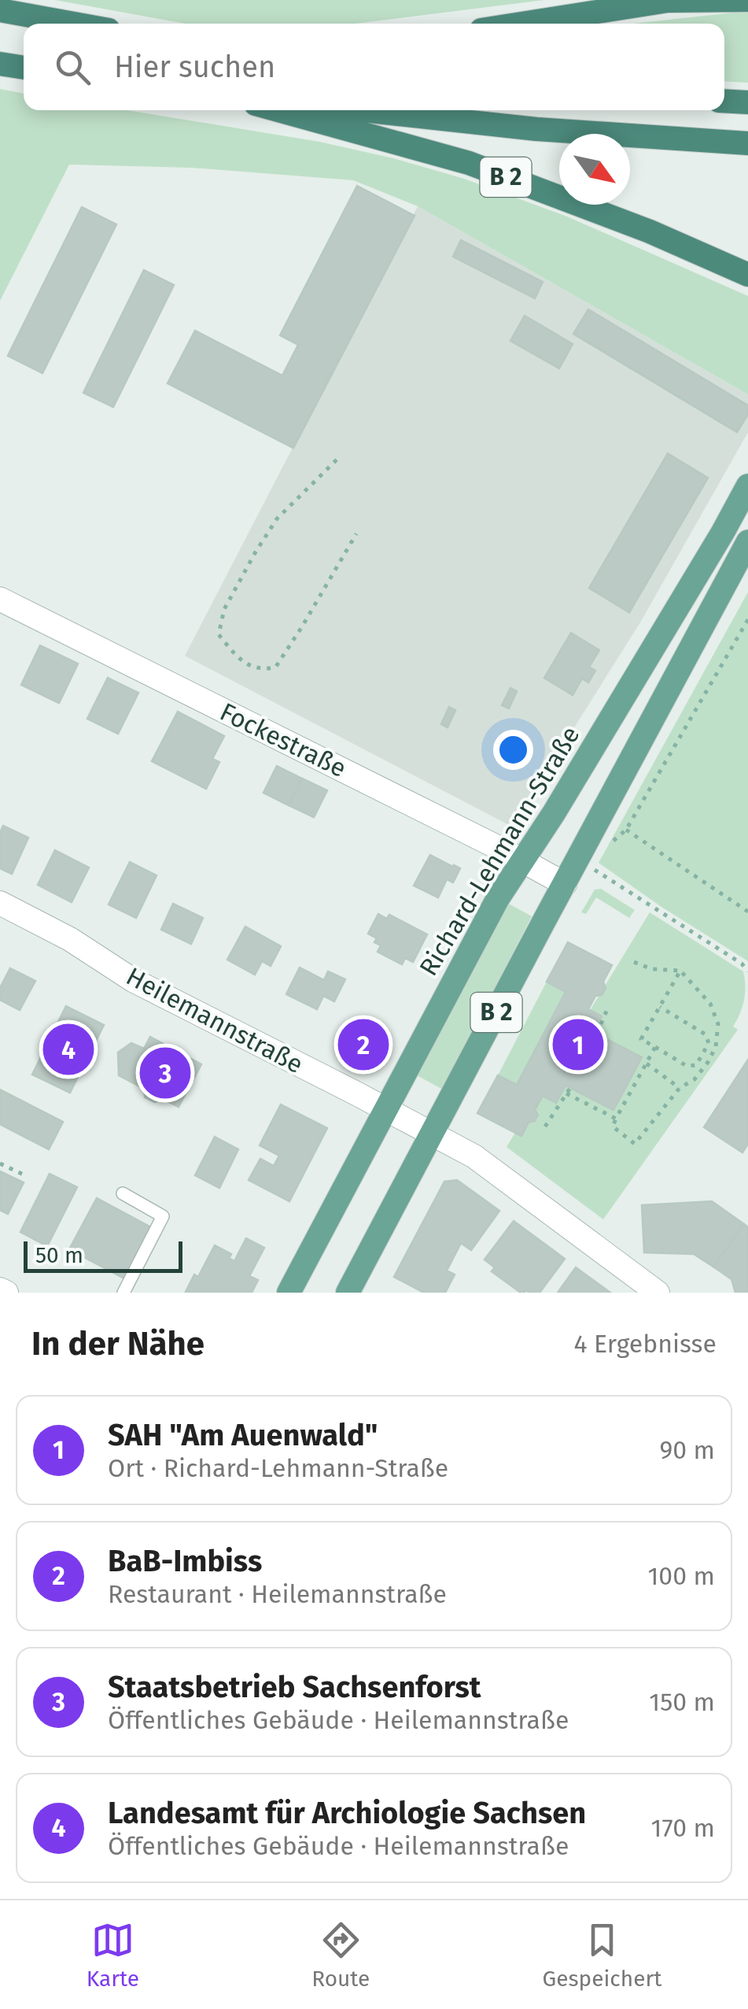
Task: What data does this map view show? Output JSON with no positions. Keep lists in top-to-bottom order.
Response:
{
  "streets": {
    "highway": ["B 2"],
    "main road": ["Richard-Lehmann-Straße"],
    "street": ["Fockestraße", "Heilemannstraße"]
  },
  "crossings": [
    ["B 2", "Fockestraße"],
    ["B 2", "Heilemannstraße"],
    ["Fockestraße", "Richard-Lehmann-Straße"],
    ["Richard-Lehmann-Straße", "Heilemannstraße"]
  ],
  "scale_bar": "50 m",
  "north": "bottom right",
  "page": {
    "search": "Hier suchen",
    "pins": [
      "1",
      "2",
      "4",
      "3"
    ],
    "scale": "50 m",
    "heading": ["In der Nähe", "4 Ergebnisse"],
    "list": [
      {
        "mark": "1",
        "name": "SAH \"Am Auenwald\"",
        "note": "Ort · Richard-Lehmann-Straße",
        "value": "90 m"
      },
      {
        "mark": "2",
        "name": "BaB-Imbiss",
        "note": "Restaurant · Heilemannstraße",
        "value": "100 m"
      },
      {
        "mark": "3",
        "name": "Staatsbetrieb Sachsenforst",
        "note": "Öffentliches Gebäude · Heilemannstraße",
        "value": "150 m"
      },
      {
        "mark": "4",
        "name": "Landesamt für Archiologie Sachsen",
        "note": "Öffentliches Gebäude · Heilemannstraße",
        "value": "170 m"
      }
    ],
    "nav": ["Karte", "Route", "Gespeichert"]
  }
}
